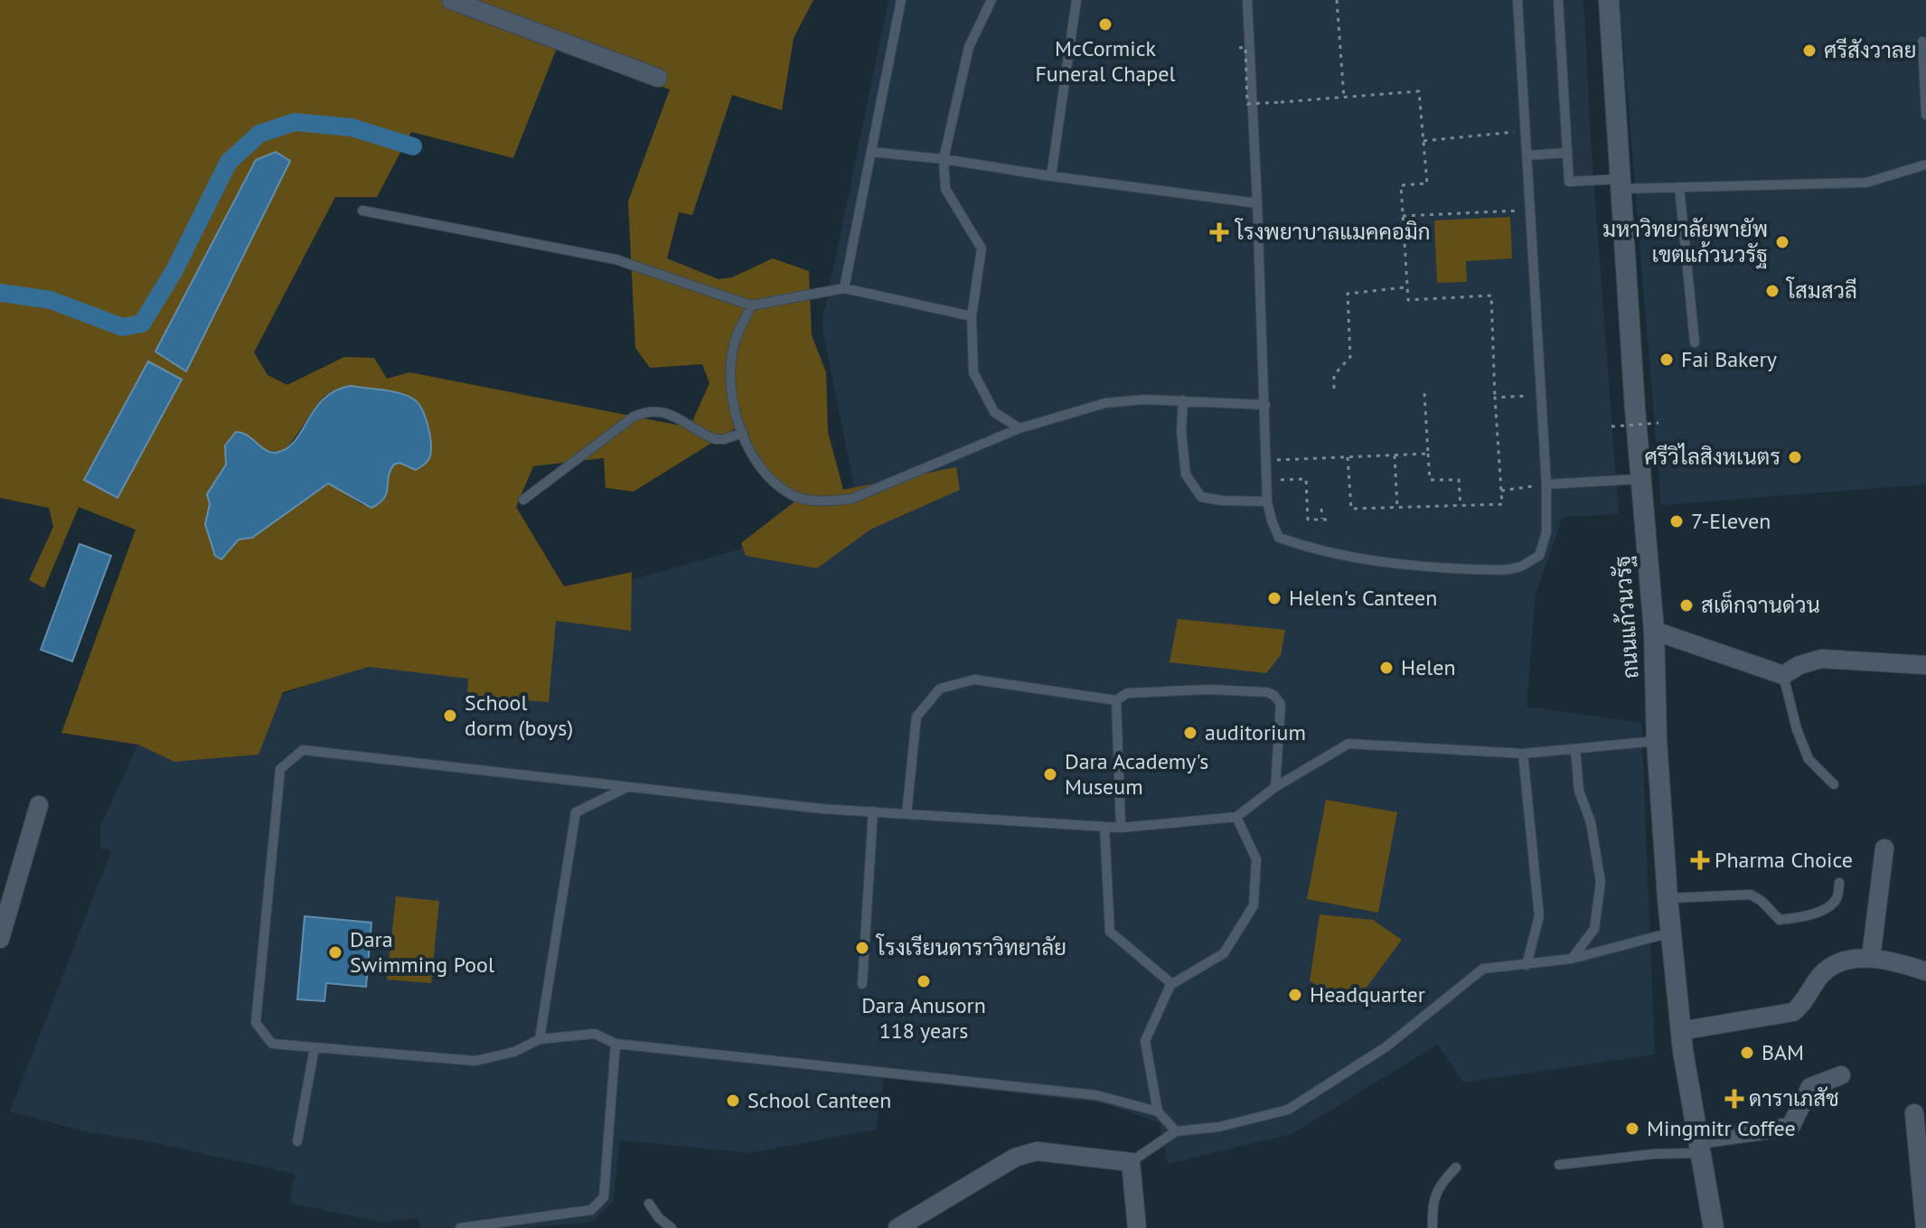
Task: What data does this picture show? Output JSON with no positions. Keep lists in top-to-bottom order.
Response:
{
  "streets": {
    "street": ["ถนนแก้วนวรัฐ"]
  },
  "places": {
    "other": [
      "McCormick Funeral Chapel",
      "ศรีสังวาลย",
      "มหาวิทยาลัยพายัพ เขตแก้วนวรัฐ",
      "โสมสวลี",
      "Fai Bakery",
      "ศรีวิไลสิงหเนตร",
      "7-Eleven",
      "Helen's Canteen",
      "สเต็กจานด่วน",
      "Helen",
      "School dorm (boys)",
      "auditorium",
      "Dara Academy's Museum",
      "โรงเรียนดาราวิทยาลัย",
      "Dara Swimming Pool",
      "Dara Anusorn 118 years",
      "Headquarter",
      "BAM",
      "School Canteen",
      "Mingmitr Coffee"
    ],
    "health": ["โรงพยาบาลแมคคอมิก", "Pharma Choice", "ดาราเภสัช"]
  }
}
